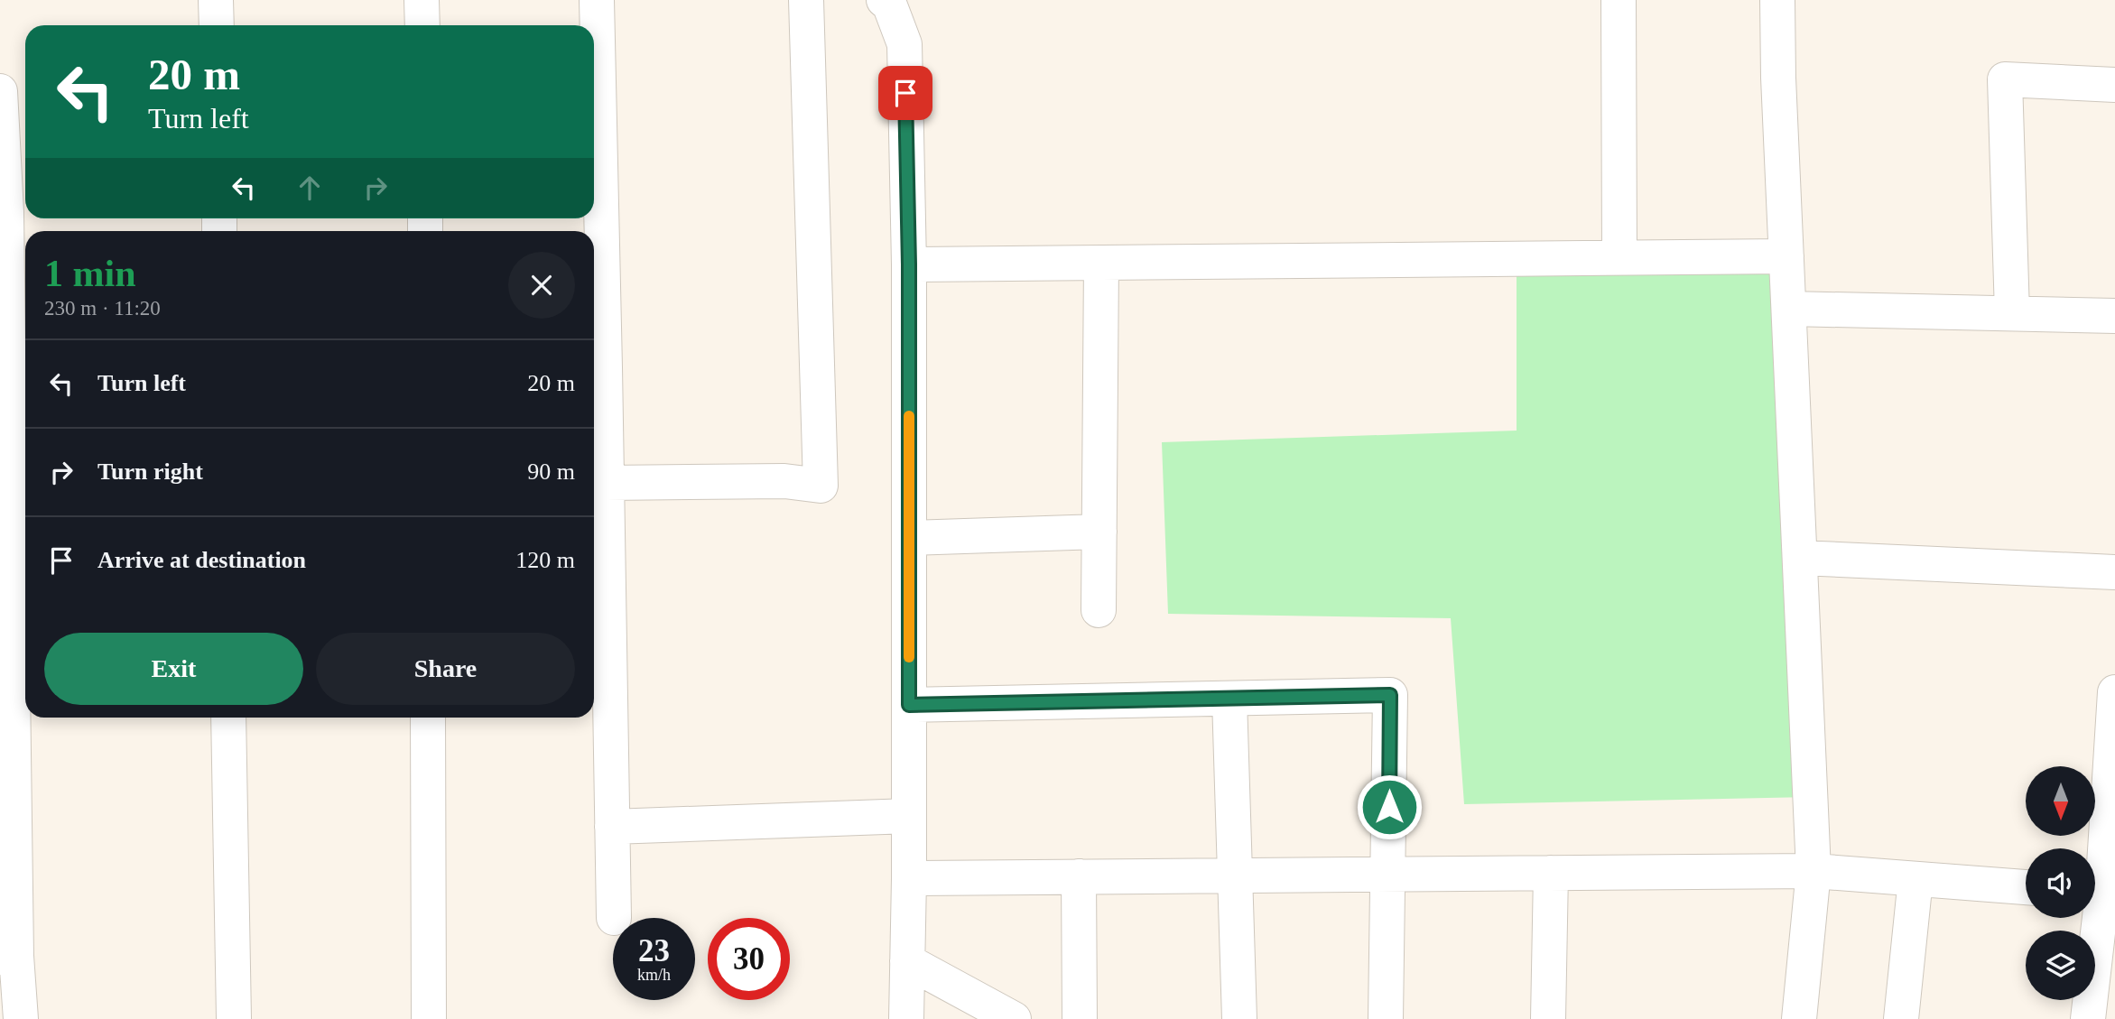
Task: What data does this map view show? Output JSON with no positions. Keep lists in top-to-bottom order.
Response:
{
  "north": "bottom",
  "page": {
    "turn": ["20 m", "Turn left"],
    "heading": ["1 min", "230 m · 11:20"],
    "list": [
      {
        "name": "Turn left",
        "value": "20 m"
      },
      {
        "name": "Turn right",
        "value": "90 m"
      },
      {
        "name": "Arrive at destination",
        "value": "120 m"
      }
    ],
    "buttons": ["Exit", "Share"],
    "speed": "23 km/h",
    "limit": "30"
  }
}
